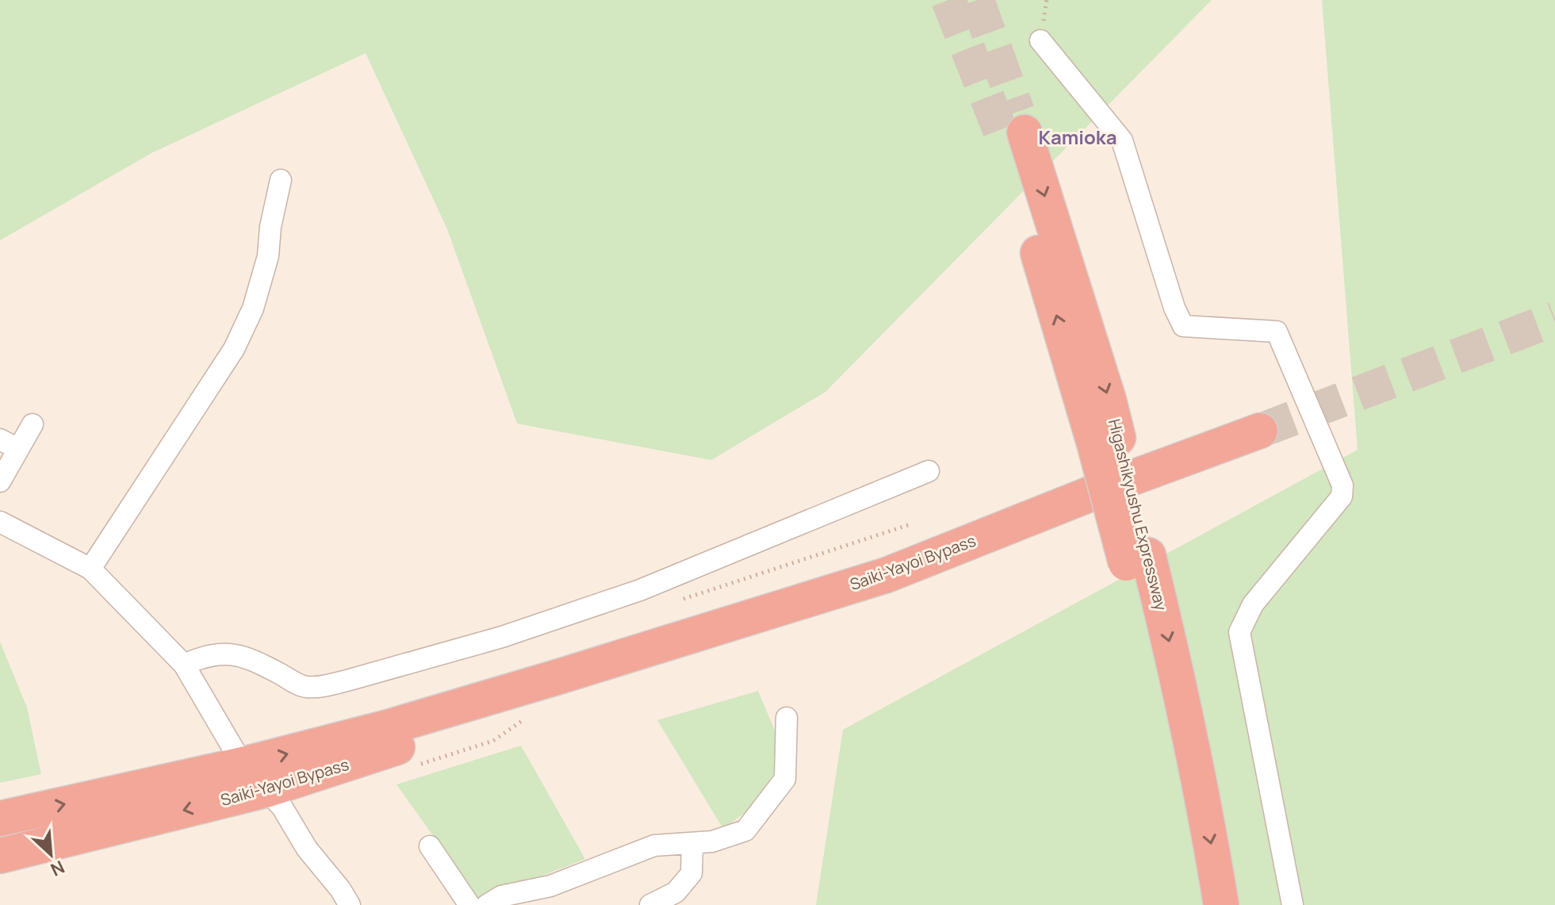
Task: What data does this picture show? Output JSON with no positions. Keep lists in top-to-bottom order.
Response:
{
  "streets": {
    "highway": ["Higashikyushu Expressway", "Saiki-Yayoi Bypass"]
  },
  "districts": ["Kamioka"],
  "north": "bottom right"
}
